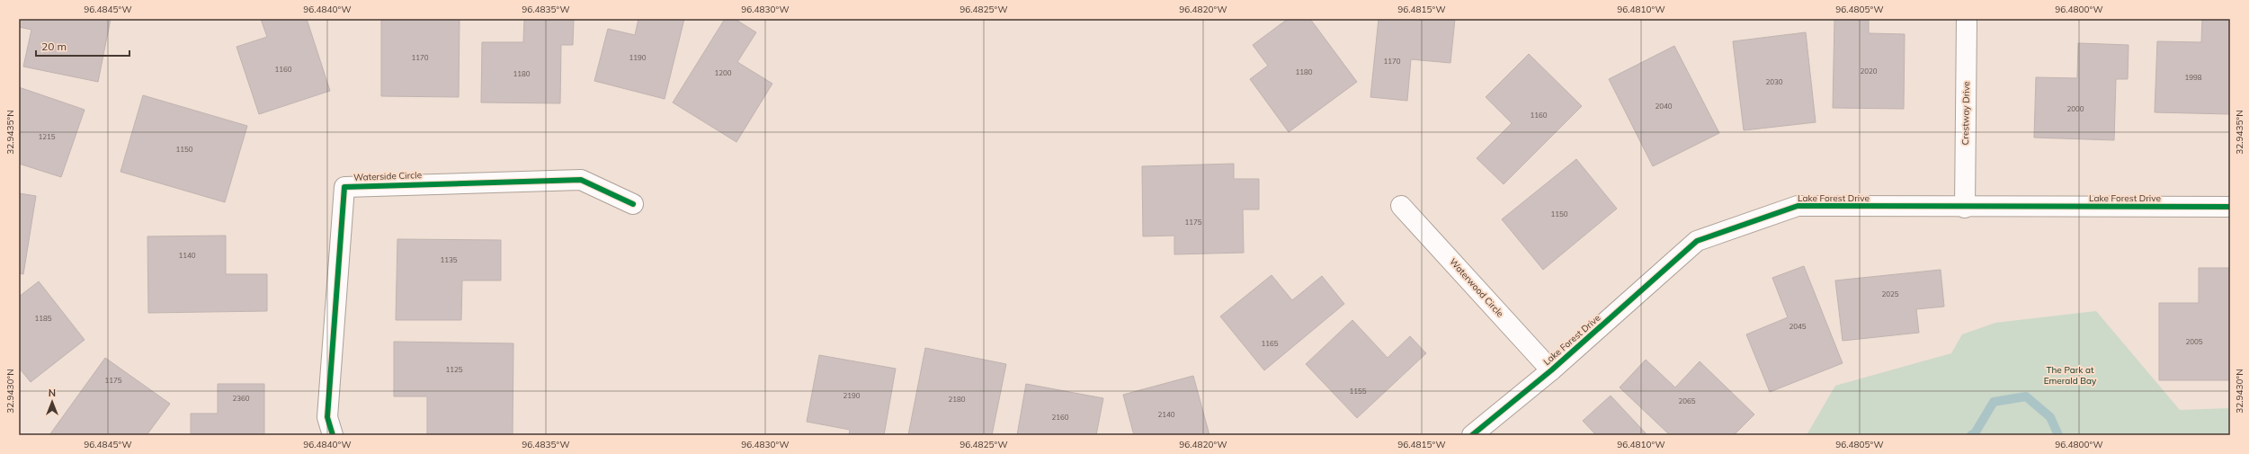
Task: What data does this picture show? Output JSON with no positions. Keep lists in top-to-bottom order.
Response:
{
  "streets": {
    "street": [
      "Crestway Drive",
      "Waterside Circle",
      "Lake Forest Drive",
      "Waterwood Circle"
    ]
  },
  "crossings": [
    ["Crestway Drive", "Lake Forest Drive"],
    ["Lake Forest Drive", "Waterwood Circle"]
  ],
  "parks": ["The Park at Emerald Bay"],
  "house_numbers": [
    "1170",
    "1190",
    "1170",
    "1160",
    "2020",
    "1180",
    "1200",
    "1180",
    "1998",
    "2030",
    "2040",
    "2000",
    "1160",
    "1215",
    "1150",
    "1150",
    "1175",
    "1140",
    "1135",
    "2025",
    "1185",
    "2045",
    "2005",
    "1165",
    "1125",
    "1175",
    "1155",
    "2190",
    "2360",
    "2180",
    "2065",
    "2140",
    "2160"
  ],
  "scale_bar": "20 m",
  "north": "top",
  "coordinates": [
    "96.4845°W",
    "96.4840°W",
    "96.4835°W",
    "96.4830°W",
    "96.4825°W",
    "96.4820°W",
    "96.4815°W",
    "96.4810°W",
    "96.4805°W",
    "96.4800°W",
    "32.9435°N",
    "32.9430°N"
  ]
}
